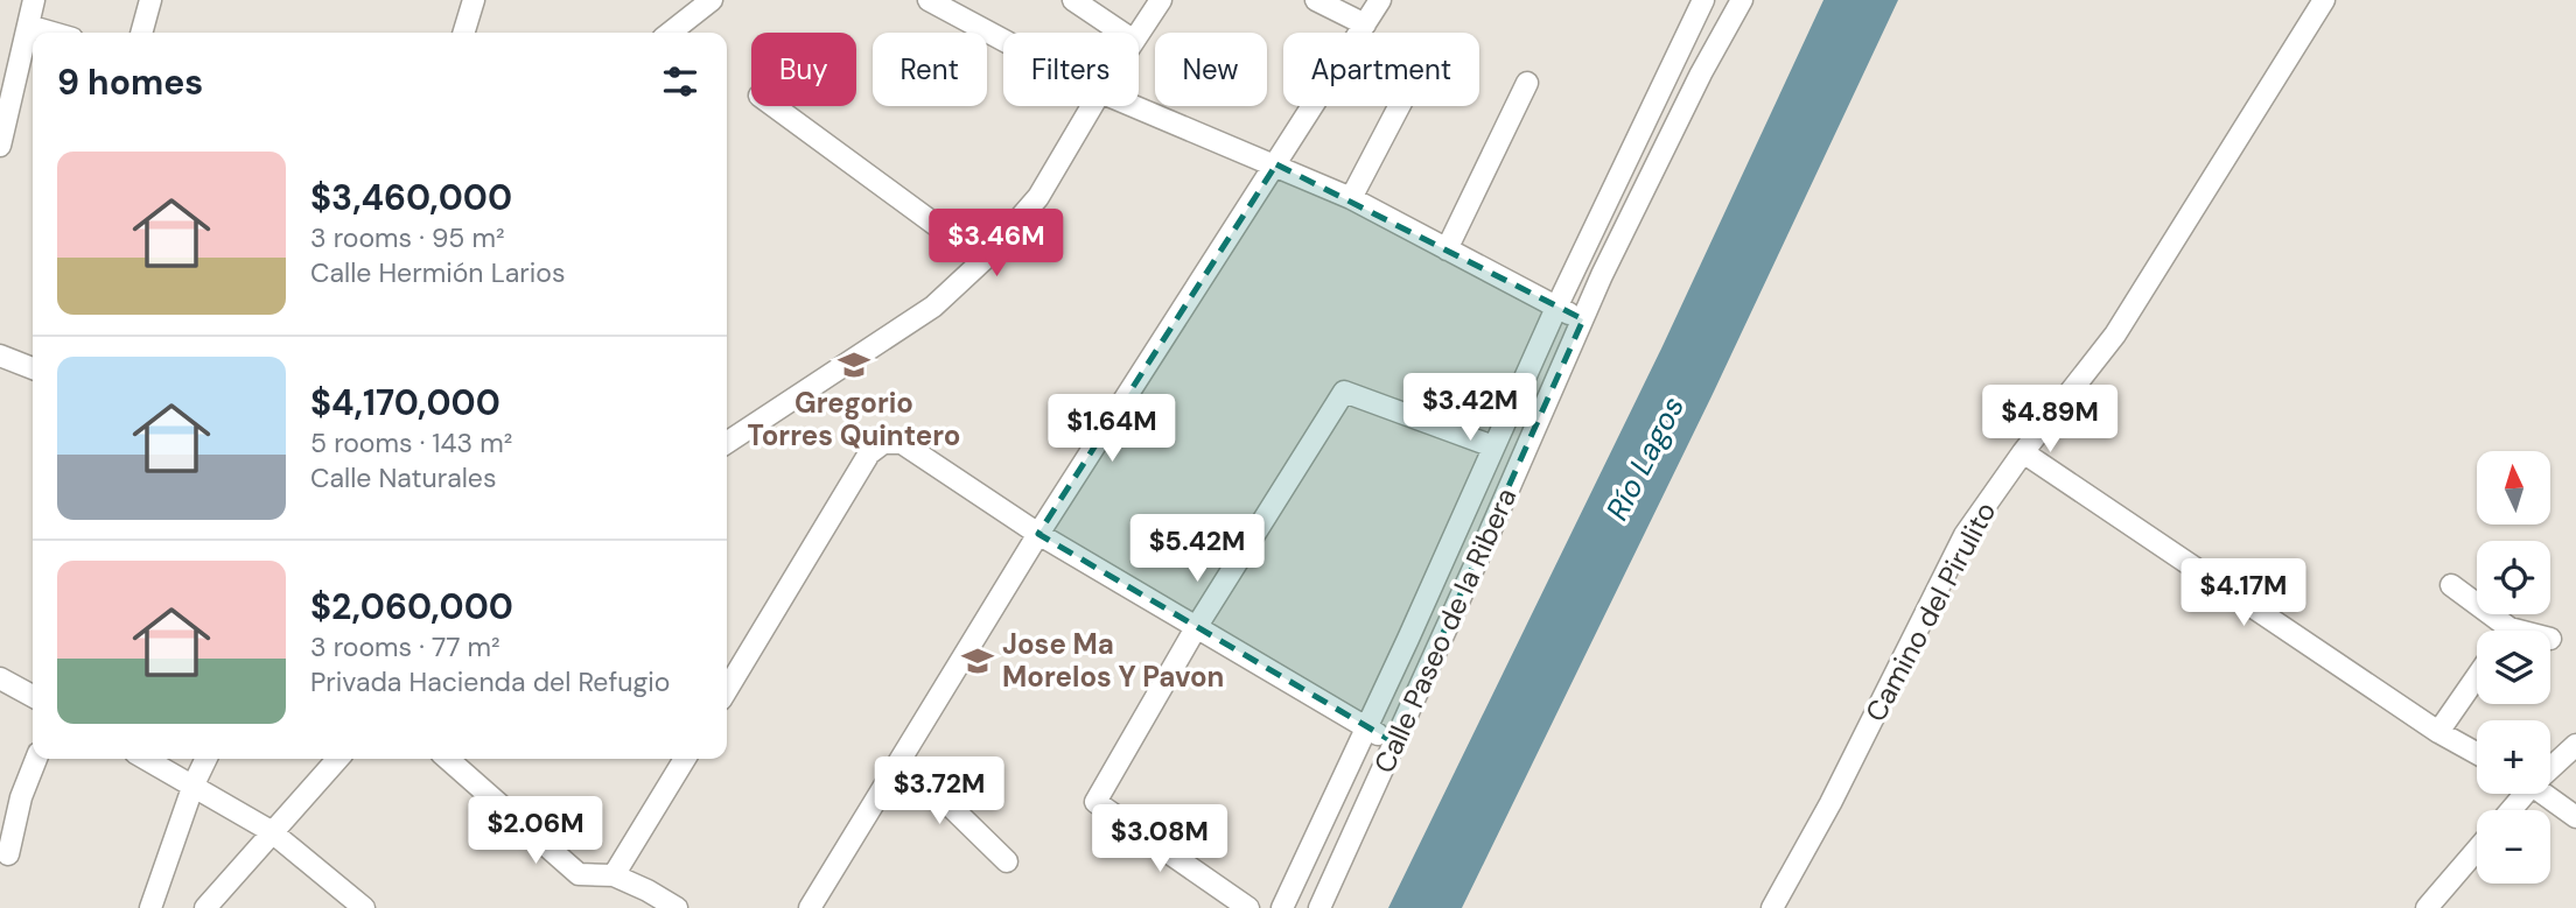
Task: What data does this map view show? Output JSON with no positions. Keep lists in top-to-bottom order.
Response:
{
  "streets": {
    "street": ["Camino del Pirulito", "Calle Paseo de la Ribera"]
  },
  "water": ["Río Lagos"],
  "places": {
    "school or university": ["Gregorio Torres Quintero", "Jose Ma Morelos Y Pavon"]
  },
  "north": "top",
  "page": {
    "chip": [
      "Buy",
      "Rent",
      "Filters",
      "New",
      "Apartment"
    ],
    "heading": "9 homes",
    "list": [
      {
        "name": "$3,460,000",
        "note": "3 rooms · 95 m² · Calle Hermión Larios"
      },
      {
        "name": "$4,170,000",
        "note": "5 rooms · 143 m² · Calle Naturales"
      },
      {
        "name": "$2,060,000",
        "note": "3 rooms · 77 m² · Privada Hacienda del Refugio"
      }
    ],
    "price": [
      "$3.46M",
      "$3.42M",
      "$4.89M",
      "$1.64M",
      "$5.42M",
      "$4.17M",
      "$3.72M",
      "$2.06M",
      "$3.08M"
    ],
    "map_buttons": ["+", "−"]
  }
}
